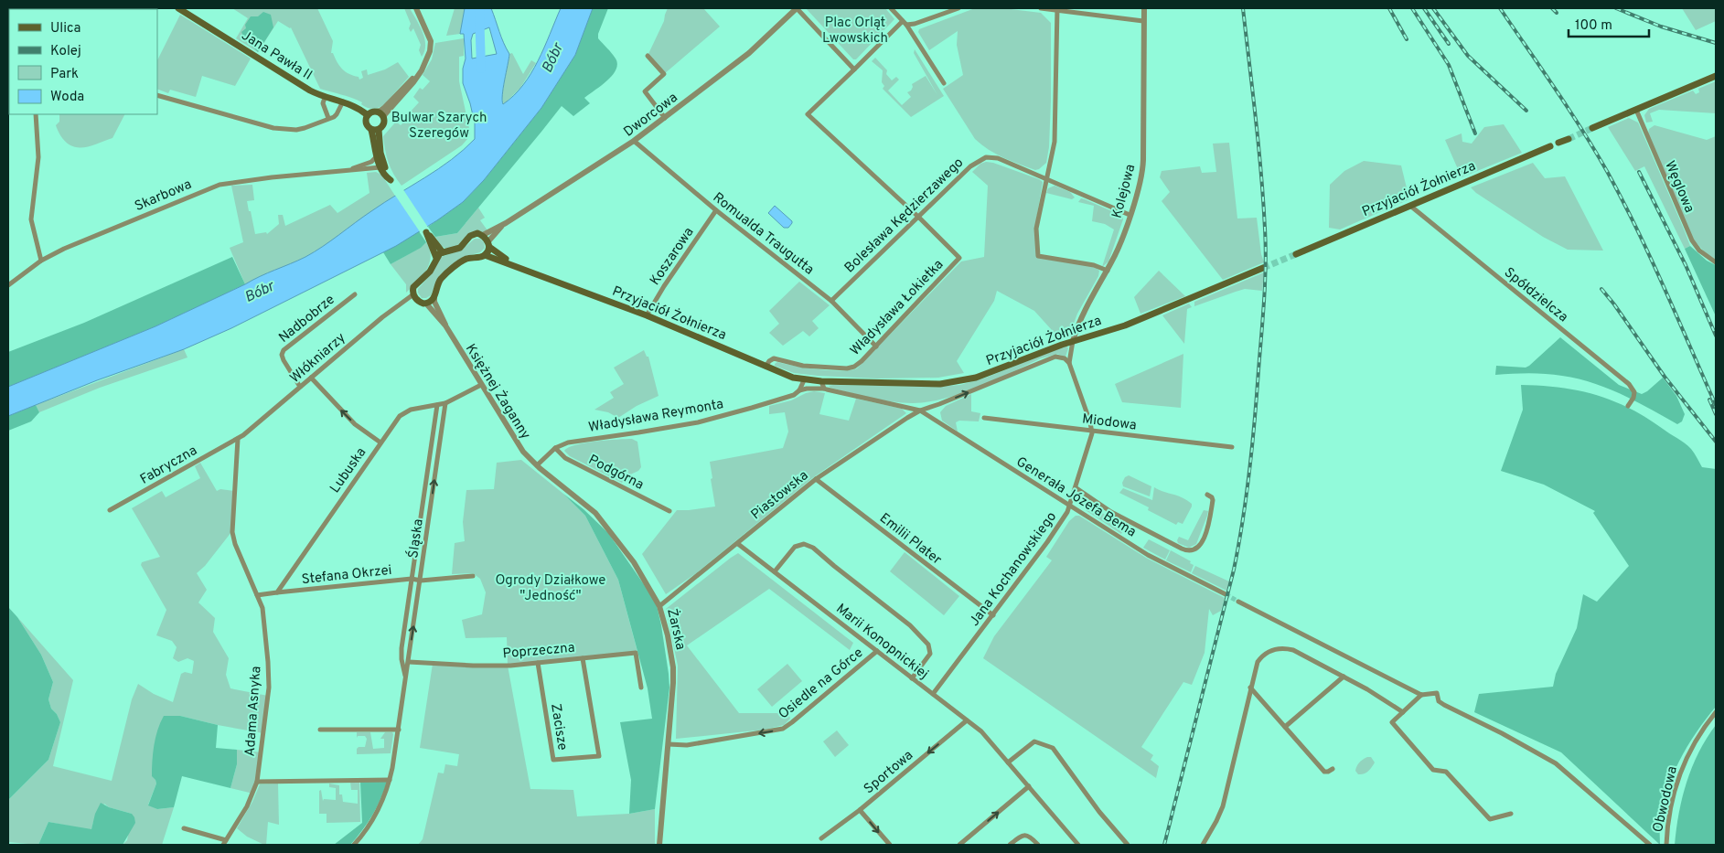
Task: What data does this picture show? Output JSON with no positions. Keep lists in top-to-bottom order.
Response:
{
  "streets": {
    "main road": ["Jana Pawła II", "Przyjaciół Żołnierza"],
    "street": [
      "Dworcowa",
      "Węglowa",
      "Kolejowa",
      "Skarbowa",
      "Bolesława Kędzierzawego",
      "Romualda Traugutta",
      "Koszarowa",
      "Spółdzielcza",
      "Władysława Łokietka",
      "Nadbobrze",
      "Włókniarzy",
      "Księżnej Żaganny",
      "Władysława Reymonta",
      "Miodowa",
      "Fabryczna",
      "Lubuska",
      "Podgórna",
      "Piastowska",
      "Generała Józefa Bema",
      "Śląska",
      "Emilii Plater",
      "Jana Kochanowskiego",
      "Stefana Okrzei",
      "Żarska",
      "Marii Konopnickiej",
      "Poprzeczna",
      "Osiedle na Górce",
      "Adama Asnyka",
      "Zacisze",
      "Sportowa",
      "Obwodowa"
    ]
  },
  "crossings": [
    ["Dworcowa", "Przyjaciół Żołnierza"],
    ["Dworcowa", "Romualda Traugutta"],
    ["Przyjaciół Żołnierza", "Kolejowa"],
    ["Przyjaciół Żołnierza", "Koszarowa"],
    ["Przyjaciół Żołnierza", "Spółdzielcza"],
    ["Przyjaciół Żołnierza", "Władysława Łokietka"],
    ["Przyjaciół Żołnierza", "Władysława Reymonta"],
    ["Przyjaciół Żołnierza", "Piastowska"],
    ["Przyjaciół Żołnierza", "Generała Józefa Bema"],
    ["Przyjaciół Żołnierza", "Jana Kochanowskiego"],
    ["Kolejowa", "Jana Kochanowskiego"],
    ["Bolesława Kędzierzawego", "Romualda Traugutta"],
    ["Bolesława Kędzierzawego", "Władysława Łokietka"],
    ["Romualda Traugutta", "Koszarowa"],
    ["Romualda Traugutta", "Władysława Łokietka"],
    ["Nadbobrze", "Włókniarzy"],
    ["Włókniarzy", "Fabryczna"],
    ["Włókniarzy", "Adama Asnyka"],
    ["Księżnej Żaganny", "Władysława Reymonta"],
    ["Księżnej Żaganny", "Lubuska"],
    ["Księżnej Żaganny", "Żarska"],
    ["Władysława Reymonta", "Podgórna"],
    ["Władysława Reymonta", "Żarska"],
    ["Miodowa", "Jana Kochanowskiego"],
    ["Fabryczna", "Adama Asnyka"],
    ["Lubuska", "Śląska"],
    ["Lubuska", "Stefana Okrzei"],
    ["Piastowska", "Generała Józefa Bema"],
    ["Piastowska", "Emilii Plater"],
    ["Piastowska", "Żarska"],
    ["Piastowska", "Marii Konopnickiej"],
    ["Generała Józefa Bema", "Jana Kochanowskiego"],
    ["Śląska", "Stefana Okrzei"],
    ["Śląska", "Poprzeczna"],
    ["Emilii Plater", "Jana Kochanowskiego"],
    ["Jana Kochanowskiego", "Marii Konopnickiej"],
    ["Żarska", "Osiedle na Górce"],
    ["Marii Konopnickiej", "Osiedle na Górce"],
    ["Marii Konopnickiej", "Sportowa"],
    ["Poprzeczna", "Zacisze"]
  ],
  "one_way": ["Osiedle na Górce", "Sportowa"],
  "water": ["Bóbr"],
  "parks": ["Plac Orląt Lwowskich", "Bulwar Szarych Szeregów", "Ogrody Działkowe \"Jedność\""],
  "legend": [
    "Ulica",
    "Kolej",
    "Park",
    "Woda"
  ],
  "scale_bar": "100 m"
}
